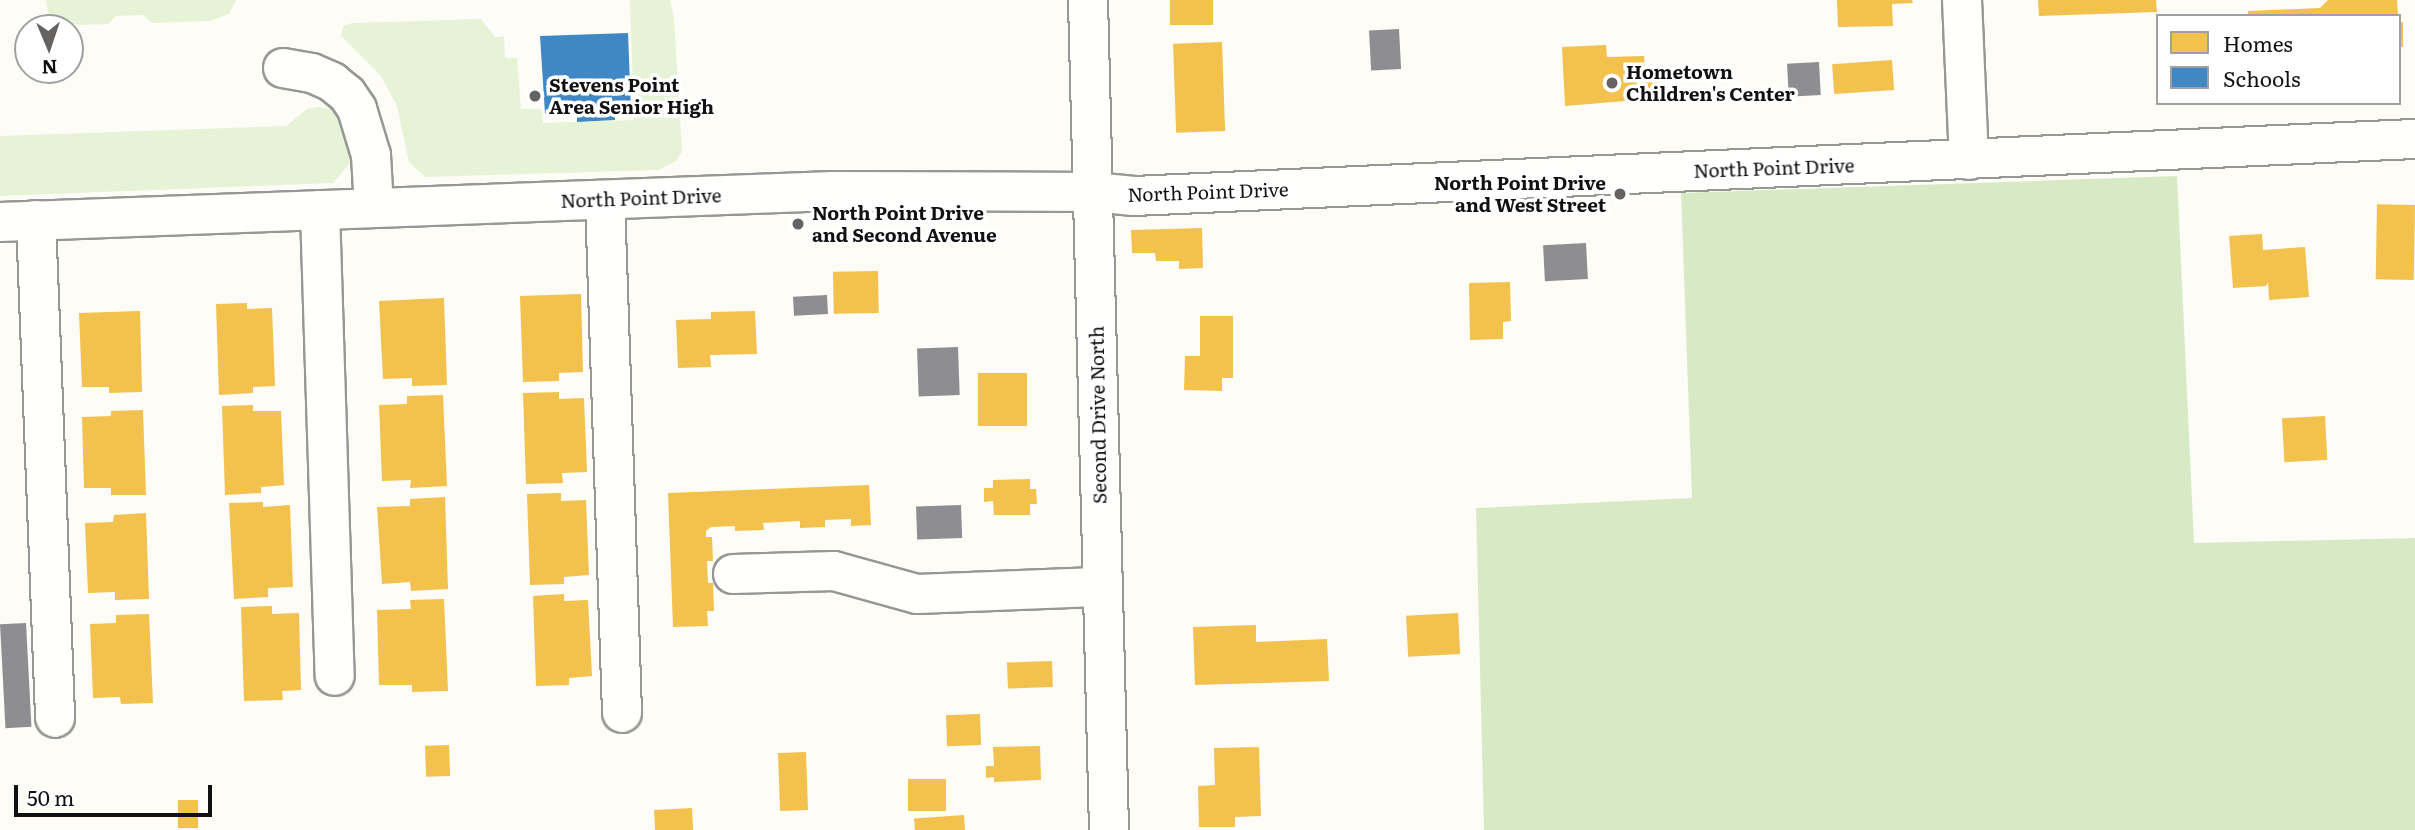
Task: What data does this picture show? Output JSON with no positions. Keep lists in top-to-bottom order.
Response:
{
  "streets": {
    "street": ["North Point Drive", "Second Drive North"]
  },
  "crossings": [
    ["North Point Drive", "Second Drive North"]
  ],
  "places": [
    "Hometown Children's Center",
    "Stevens Point Area Senior High",
    "North Point Drive and West Street",
    "North Point Drive and Second Avenue"
  ],
  "legend": ["Homes", "Schools"],
  "scale_bar": "50 m",
  "north": "bottom"
}
